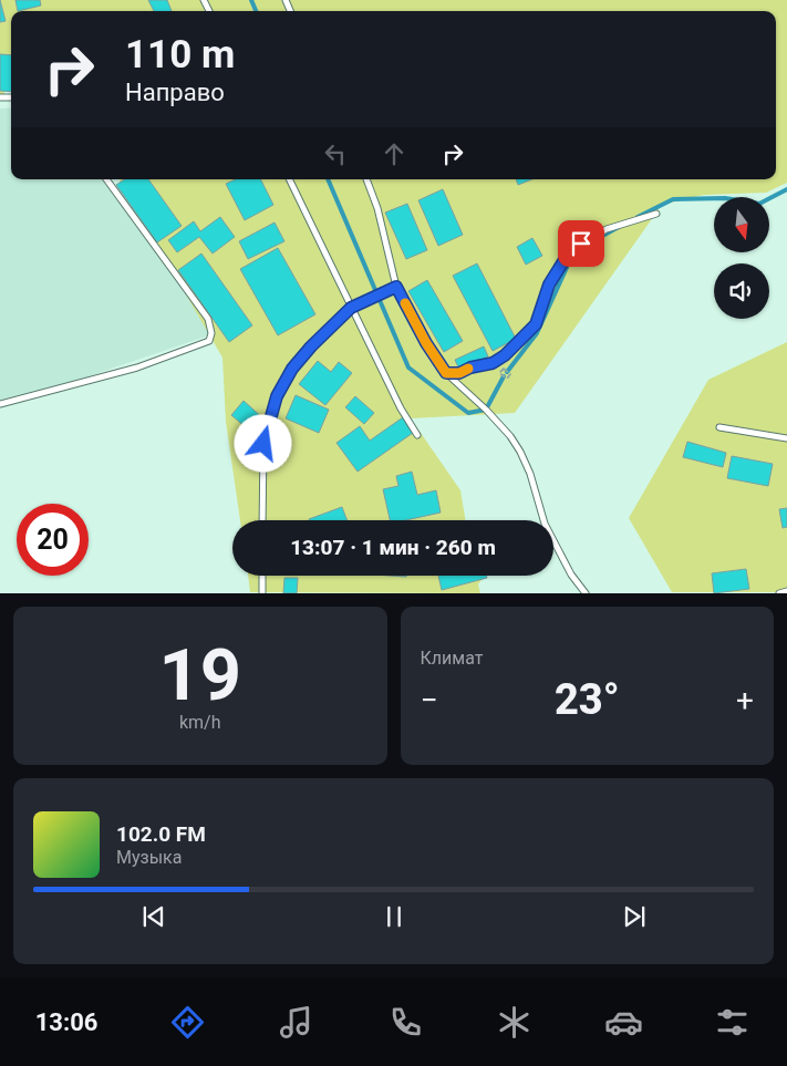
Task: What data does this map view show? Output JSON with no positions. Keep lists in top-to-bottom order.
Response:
{
  "north": "bottom",
  "page": {
    "turn": ["110 m", "Направо"],
    "limit": "20",
    "trip": "13:07 · 1 мин · 260 m",
    "tile": [
      ["19", "km/h"],
      "Климат"
    ],
    "heat": ["−", "23°", "+"],
    "song": ["102.0 FM", "Музыка"],
    "tabs": "13:06"
  }
}
